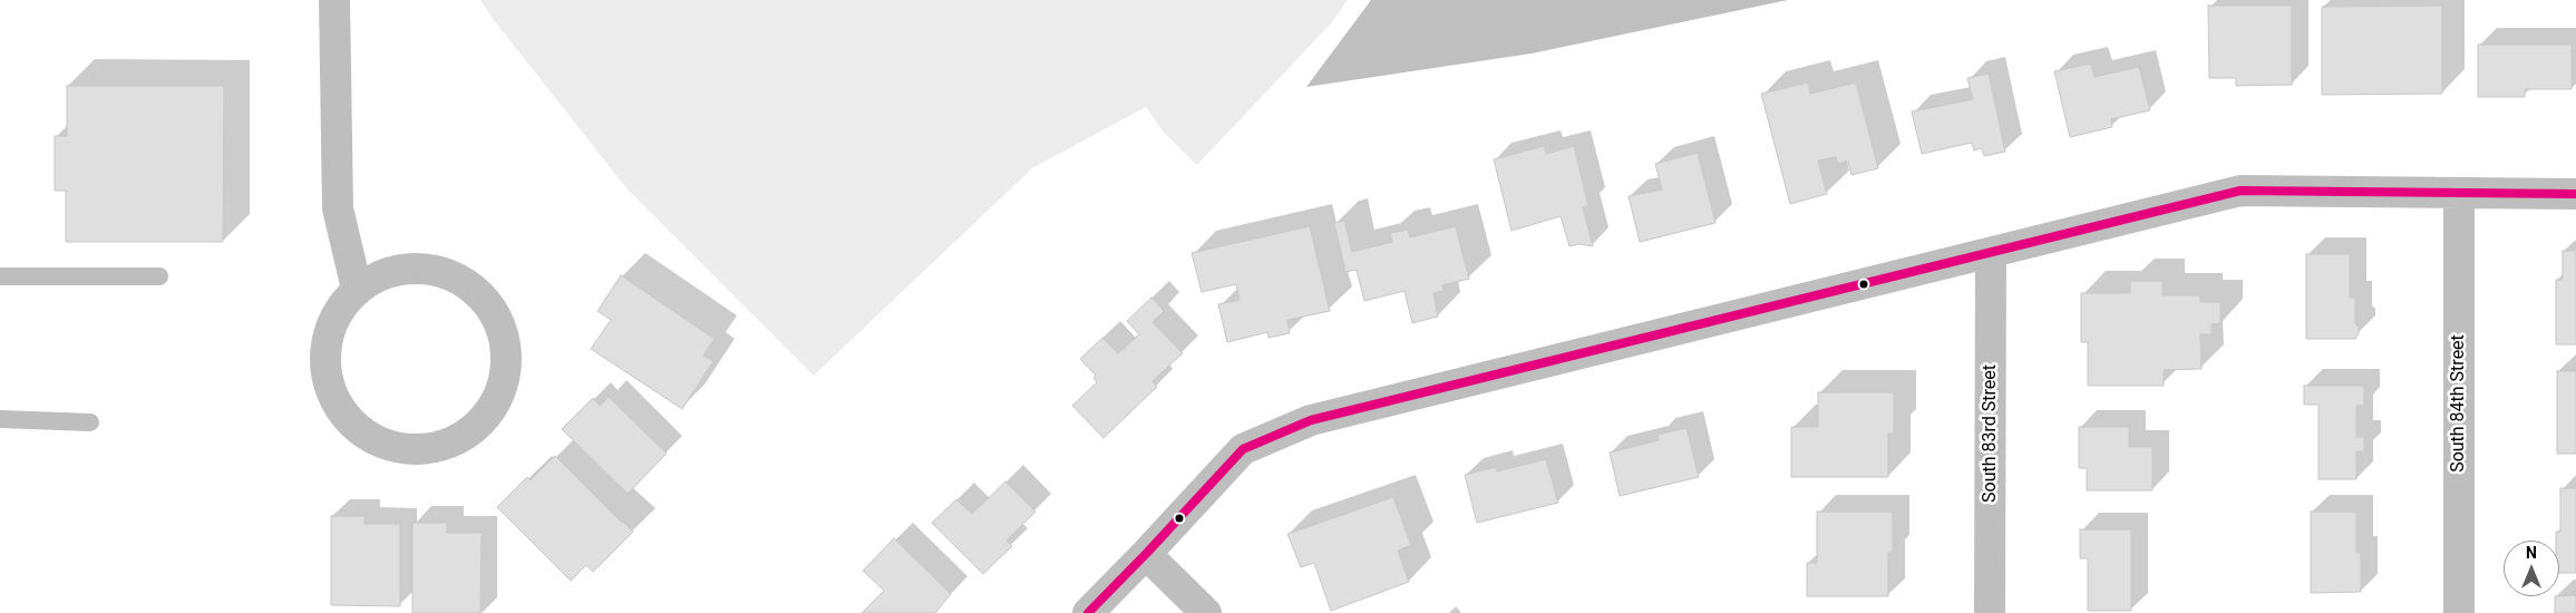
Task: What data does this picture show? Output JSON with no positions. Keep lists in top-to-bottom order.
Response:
{
  "streets": {
    "street": ["South 84th Street", "South 83rd Street"]
  },
  "north": "top"
}
